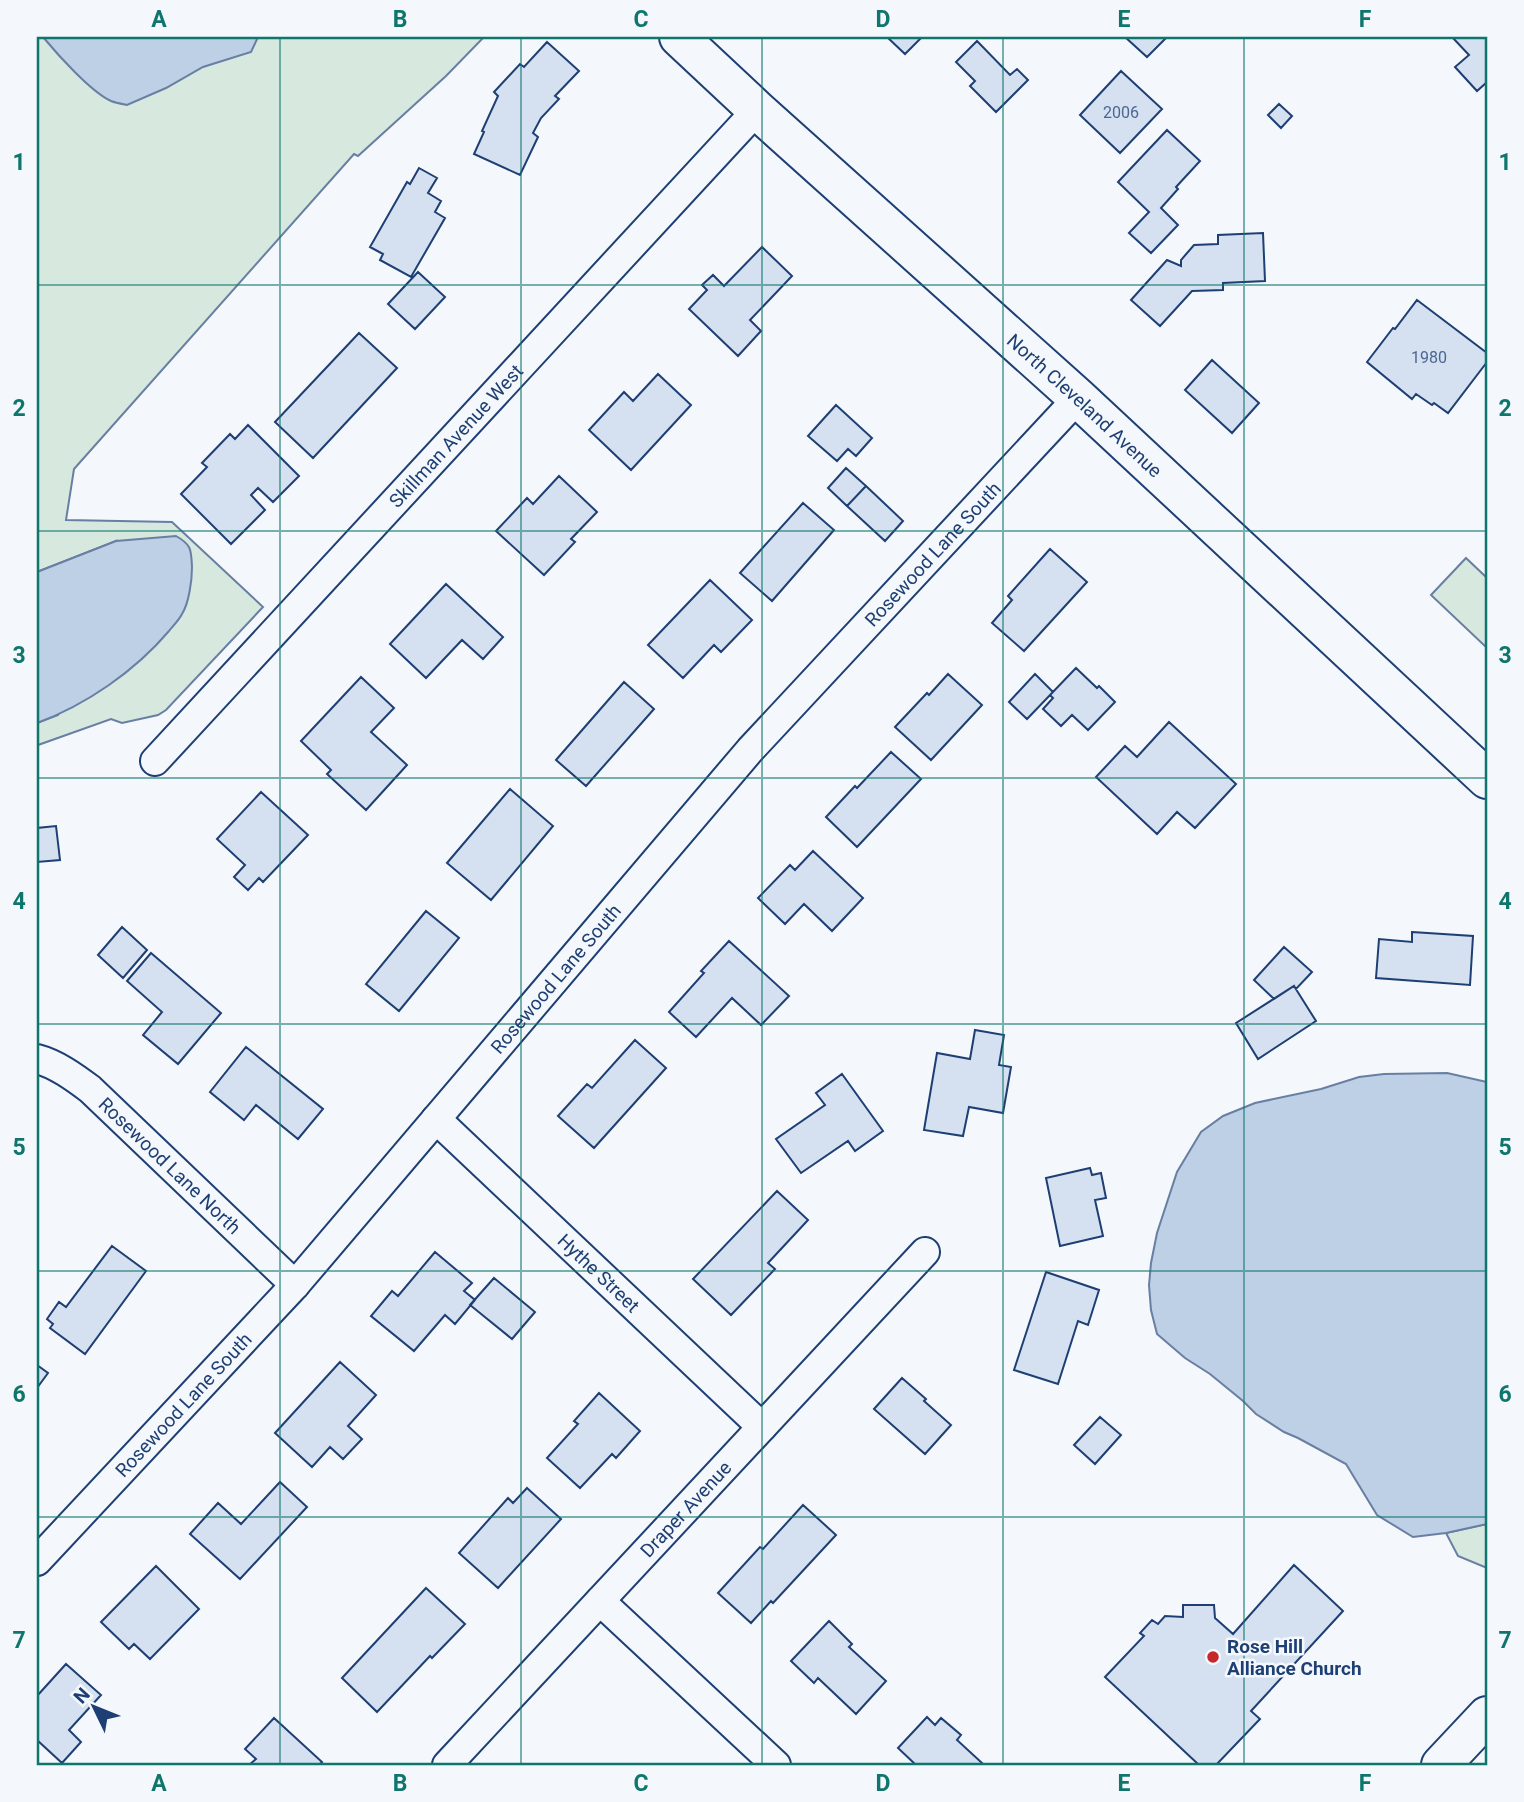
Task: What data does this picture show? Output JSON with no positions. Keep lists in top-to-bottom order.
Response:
{
  "streets": {
    "main road": ["North Cleveland Avenue"],
    "street": [
      "Skillman Avenue West",
      "Rosewood Lane South",
      "Rosewood Lane North",
      "Hythe Street",
      "Draper Avenue"
    ]
  },
  "crossings": [
    ["North Cleveland Avenue", "Skillman Avenue West"],
    ["North Cleveland Avenue", "Rosewood Lane South"],
    ["Rosewood Lane South", "Rosewood Lane North"],
    ["Rosewood Lane South", "Hythe Street"],
    ["Hythe Street", "Draper Avenue"]
  ],
  "places": ["Rose Hill Alliance Church"],
  "house_numbers": ["2006", "1980"],
  "north": "top left",
  "grid": {
    "columns": [
      "A",
      "B",
      "C",
      "D",
      "E",
      "F"
    ],
    "rows": [
      "1",
      "2",
      "3",
      "4",
      "5",
      "6",
      "7"
    ]
  }
}
